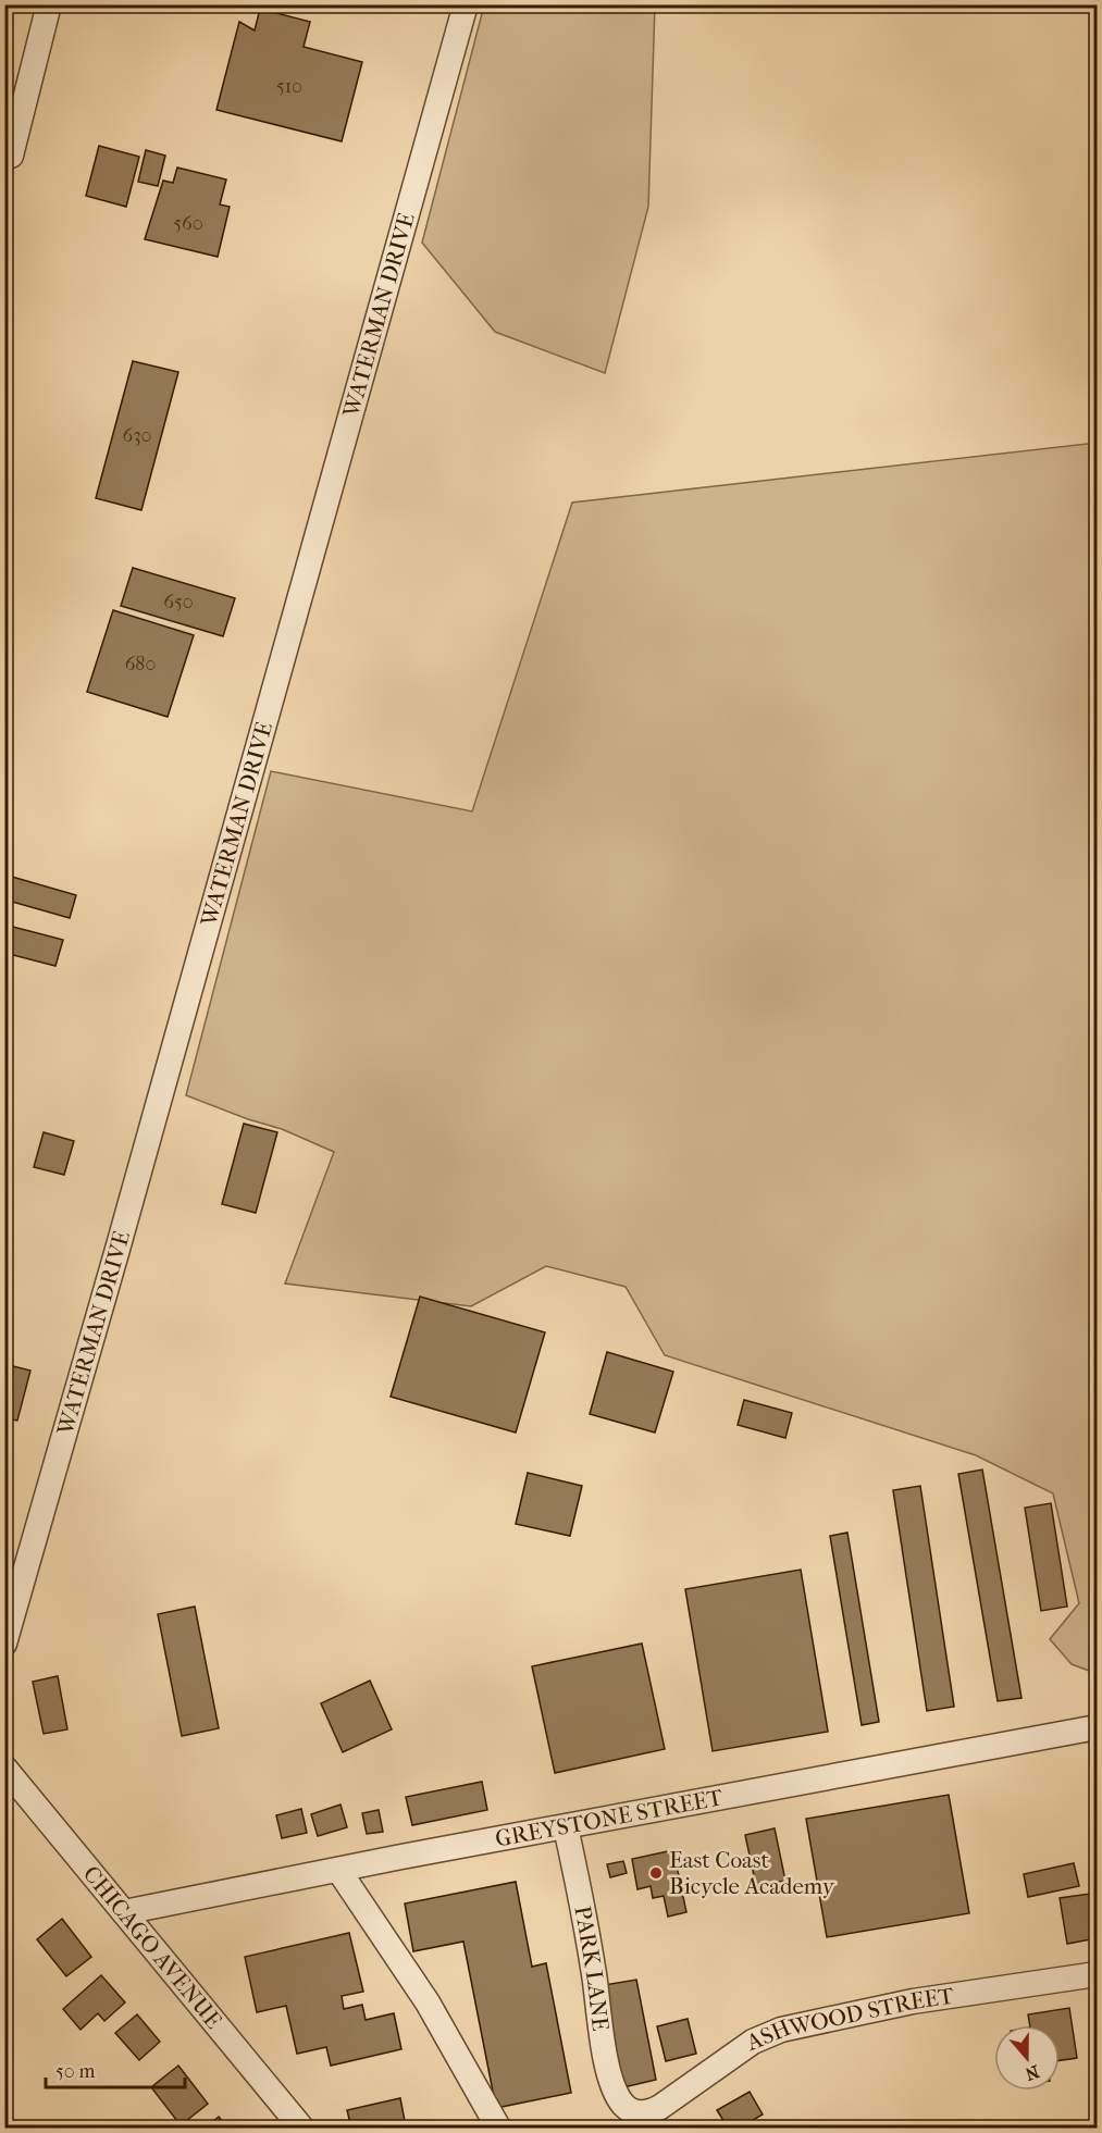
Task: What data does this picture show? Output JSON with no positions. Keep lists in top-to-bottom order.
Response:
{
  "streets": {
    "street": [
      "WATERMAN DRIVE",
      "GREYSTONE STREET",
      "CHICAGO AVENUE",
      "PARK LANE",
      "ASHWOOD STREET"
    ]
  },
  "crossings": [
    ["GREYSTONE STREET", "CHICAGO AVENUE"],
    ["GREYSTONE STREET", "PARK LANE"],
    ["PARK LANE", "ASHWOOD STREET"]
  ],
  "places": ["East Coast Bicycle Academy"],
  "house_numbers": [
    "510",
    "560",
    "630",
    "650",
    "680"
  ],
  "scale_bar": "50 m",
  "north": "bottom"
}
